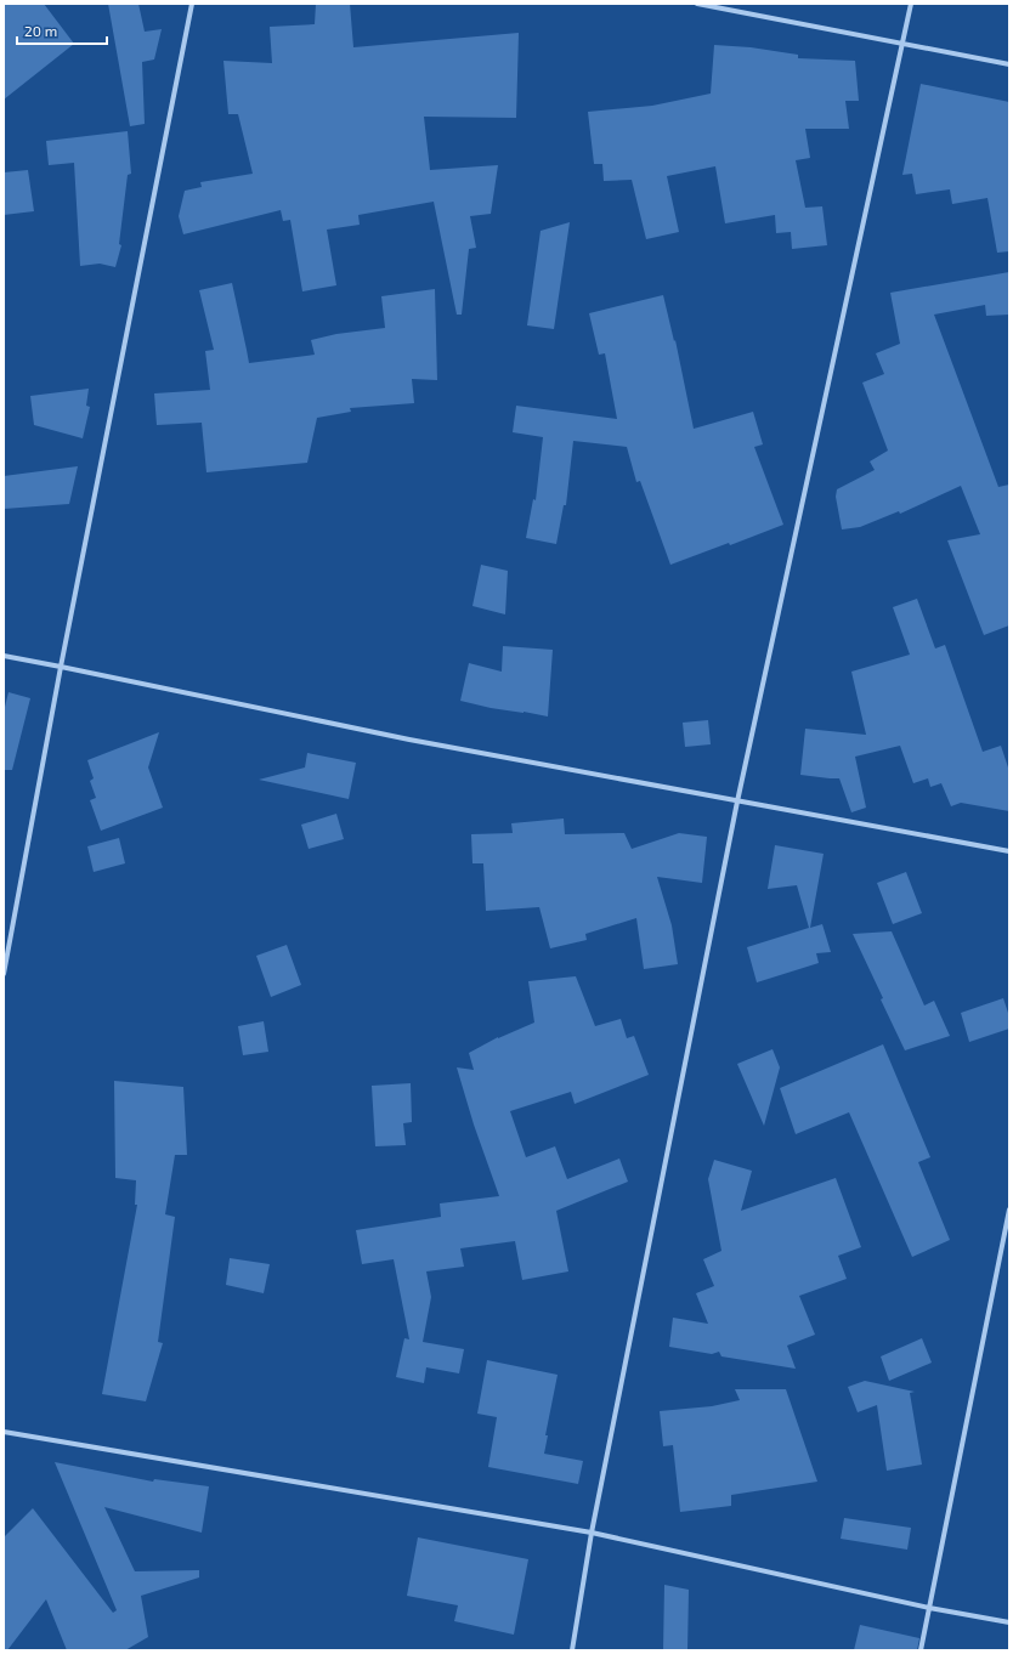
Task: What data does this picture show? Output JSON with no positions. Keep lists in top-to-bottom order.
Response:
{
  "scale_bar": "20 m"
}
